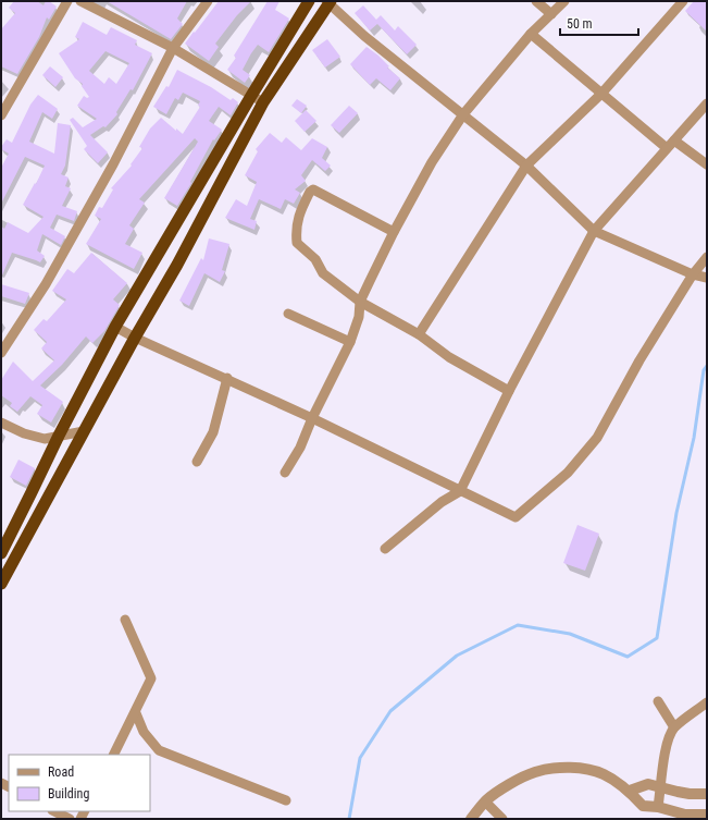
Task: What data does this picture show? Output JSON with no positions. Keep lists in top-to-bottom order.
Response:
{
  "legend": ["Road", "Building"],
  "scale_bar": "50 m"
}
